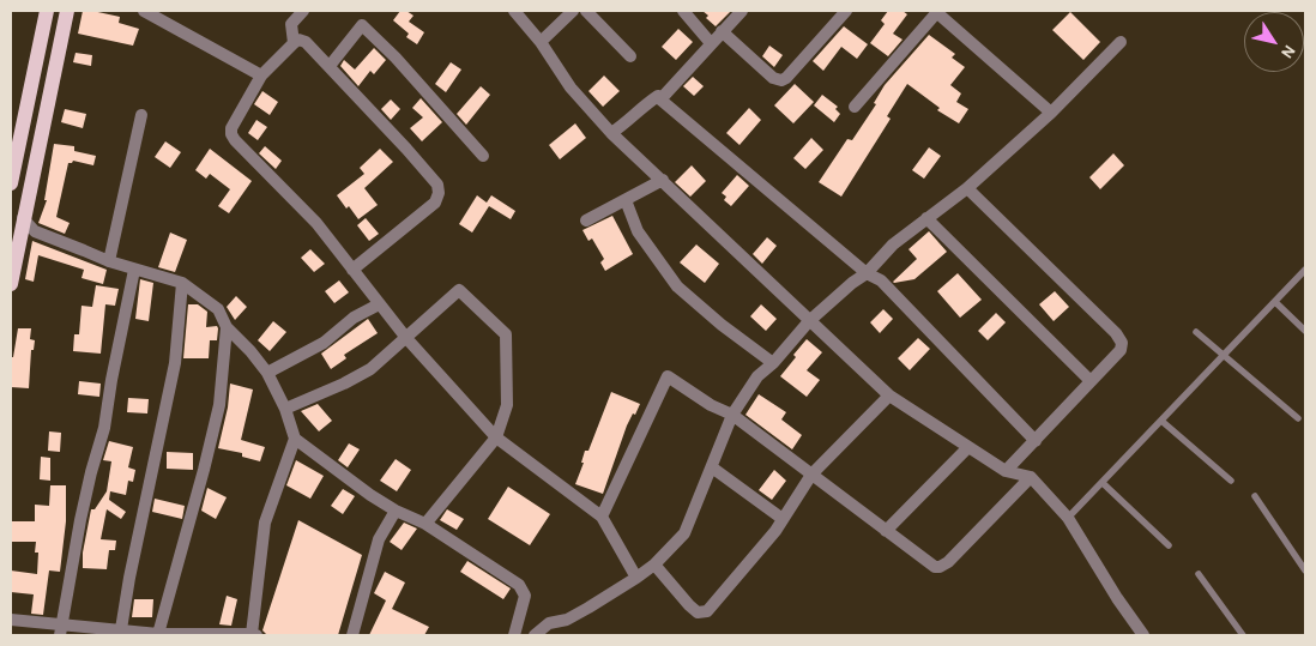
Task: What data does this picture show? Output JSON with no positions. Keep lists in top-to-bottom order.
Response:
{
  "north": "bottom right"
}
